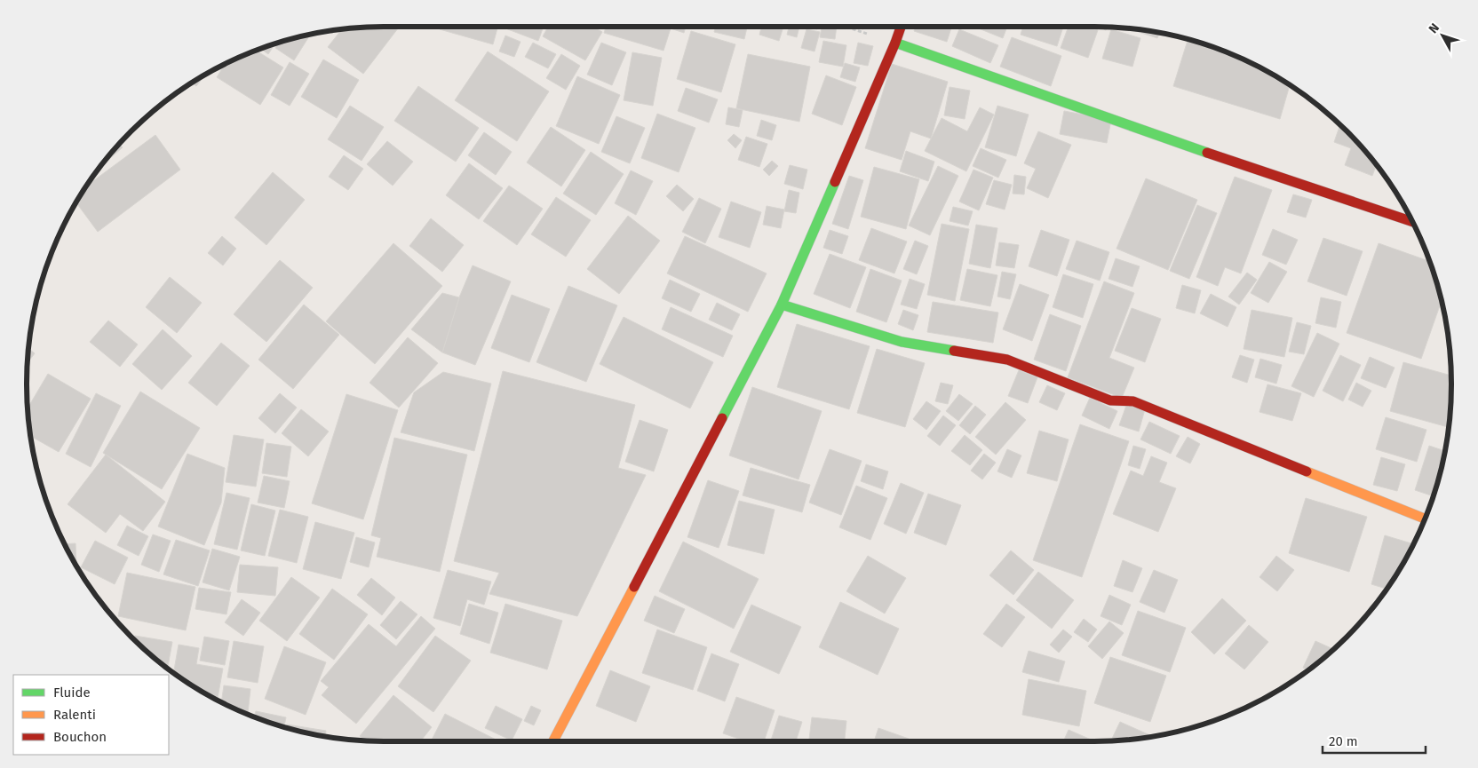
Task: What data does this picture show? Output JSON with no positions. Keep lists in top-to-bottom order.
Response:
{
  "legend": ["Fluide", "Ralenti", "Bouchon"],
  "scale_bar": "20 m",
  "north": "top left"
}
